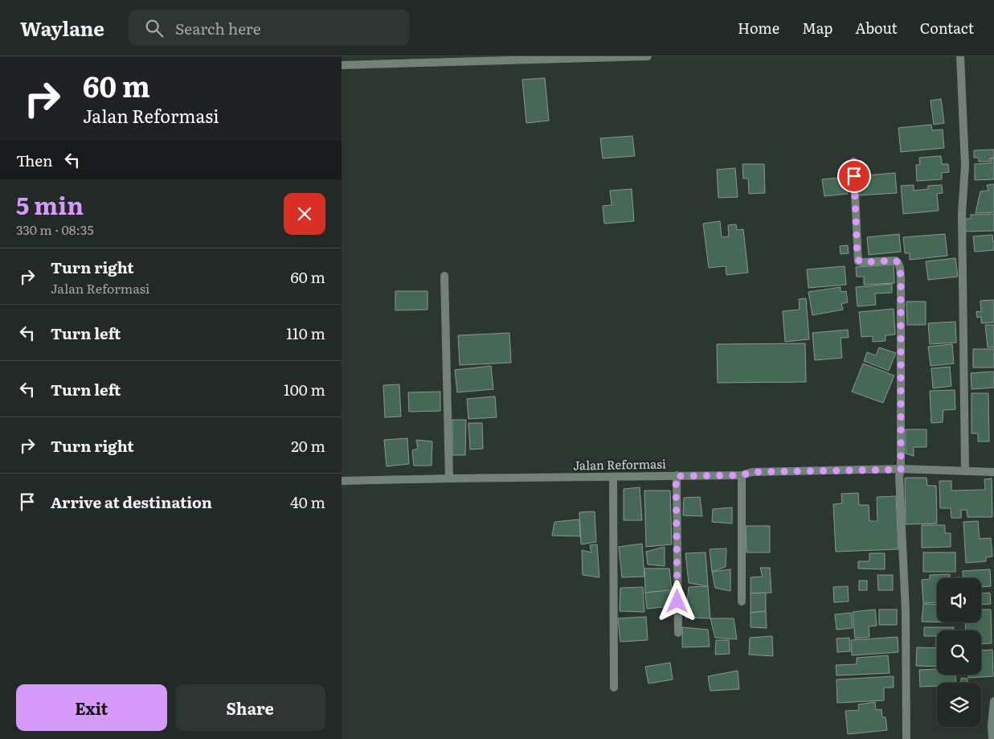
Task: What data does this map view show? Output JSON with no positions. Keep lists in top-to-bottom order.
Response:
{
  "streets": {
    "street": ["Jalan Reformasi"]
  },
  "page": {
    "header": "Waylane",
    "search": "Search here",
    "nav": [
      "Home",
      "Map",
      "About",
      "Contact"
    ],
    "turn": ["60 m", "Jalan Reformasi"],
    "then": "Then",
    "heading": ["5 min", "330 m · 08:35"],
    "list": [
      {
        "name": "Turn right",
        "note": "Jalan Reformasi",
        "value": "60 m"
      },
      {
        "name": "Turn left",
        "value": "110 m"
      },
      {
        "name": "Turn left",
        "value": "100 m"
      },
      {
        "name": "Turn right",
        "value": "20 m"
      },
      {
        "name": "Arrive at destination",
        "value": "40 m"
      }
    ],
    "buttons": ["Exit", "Share"]
  }
}
